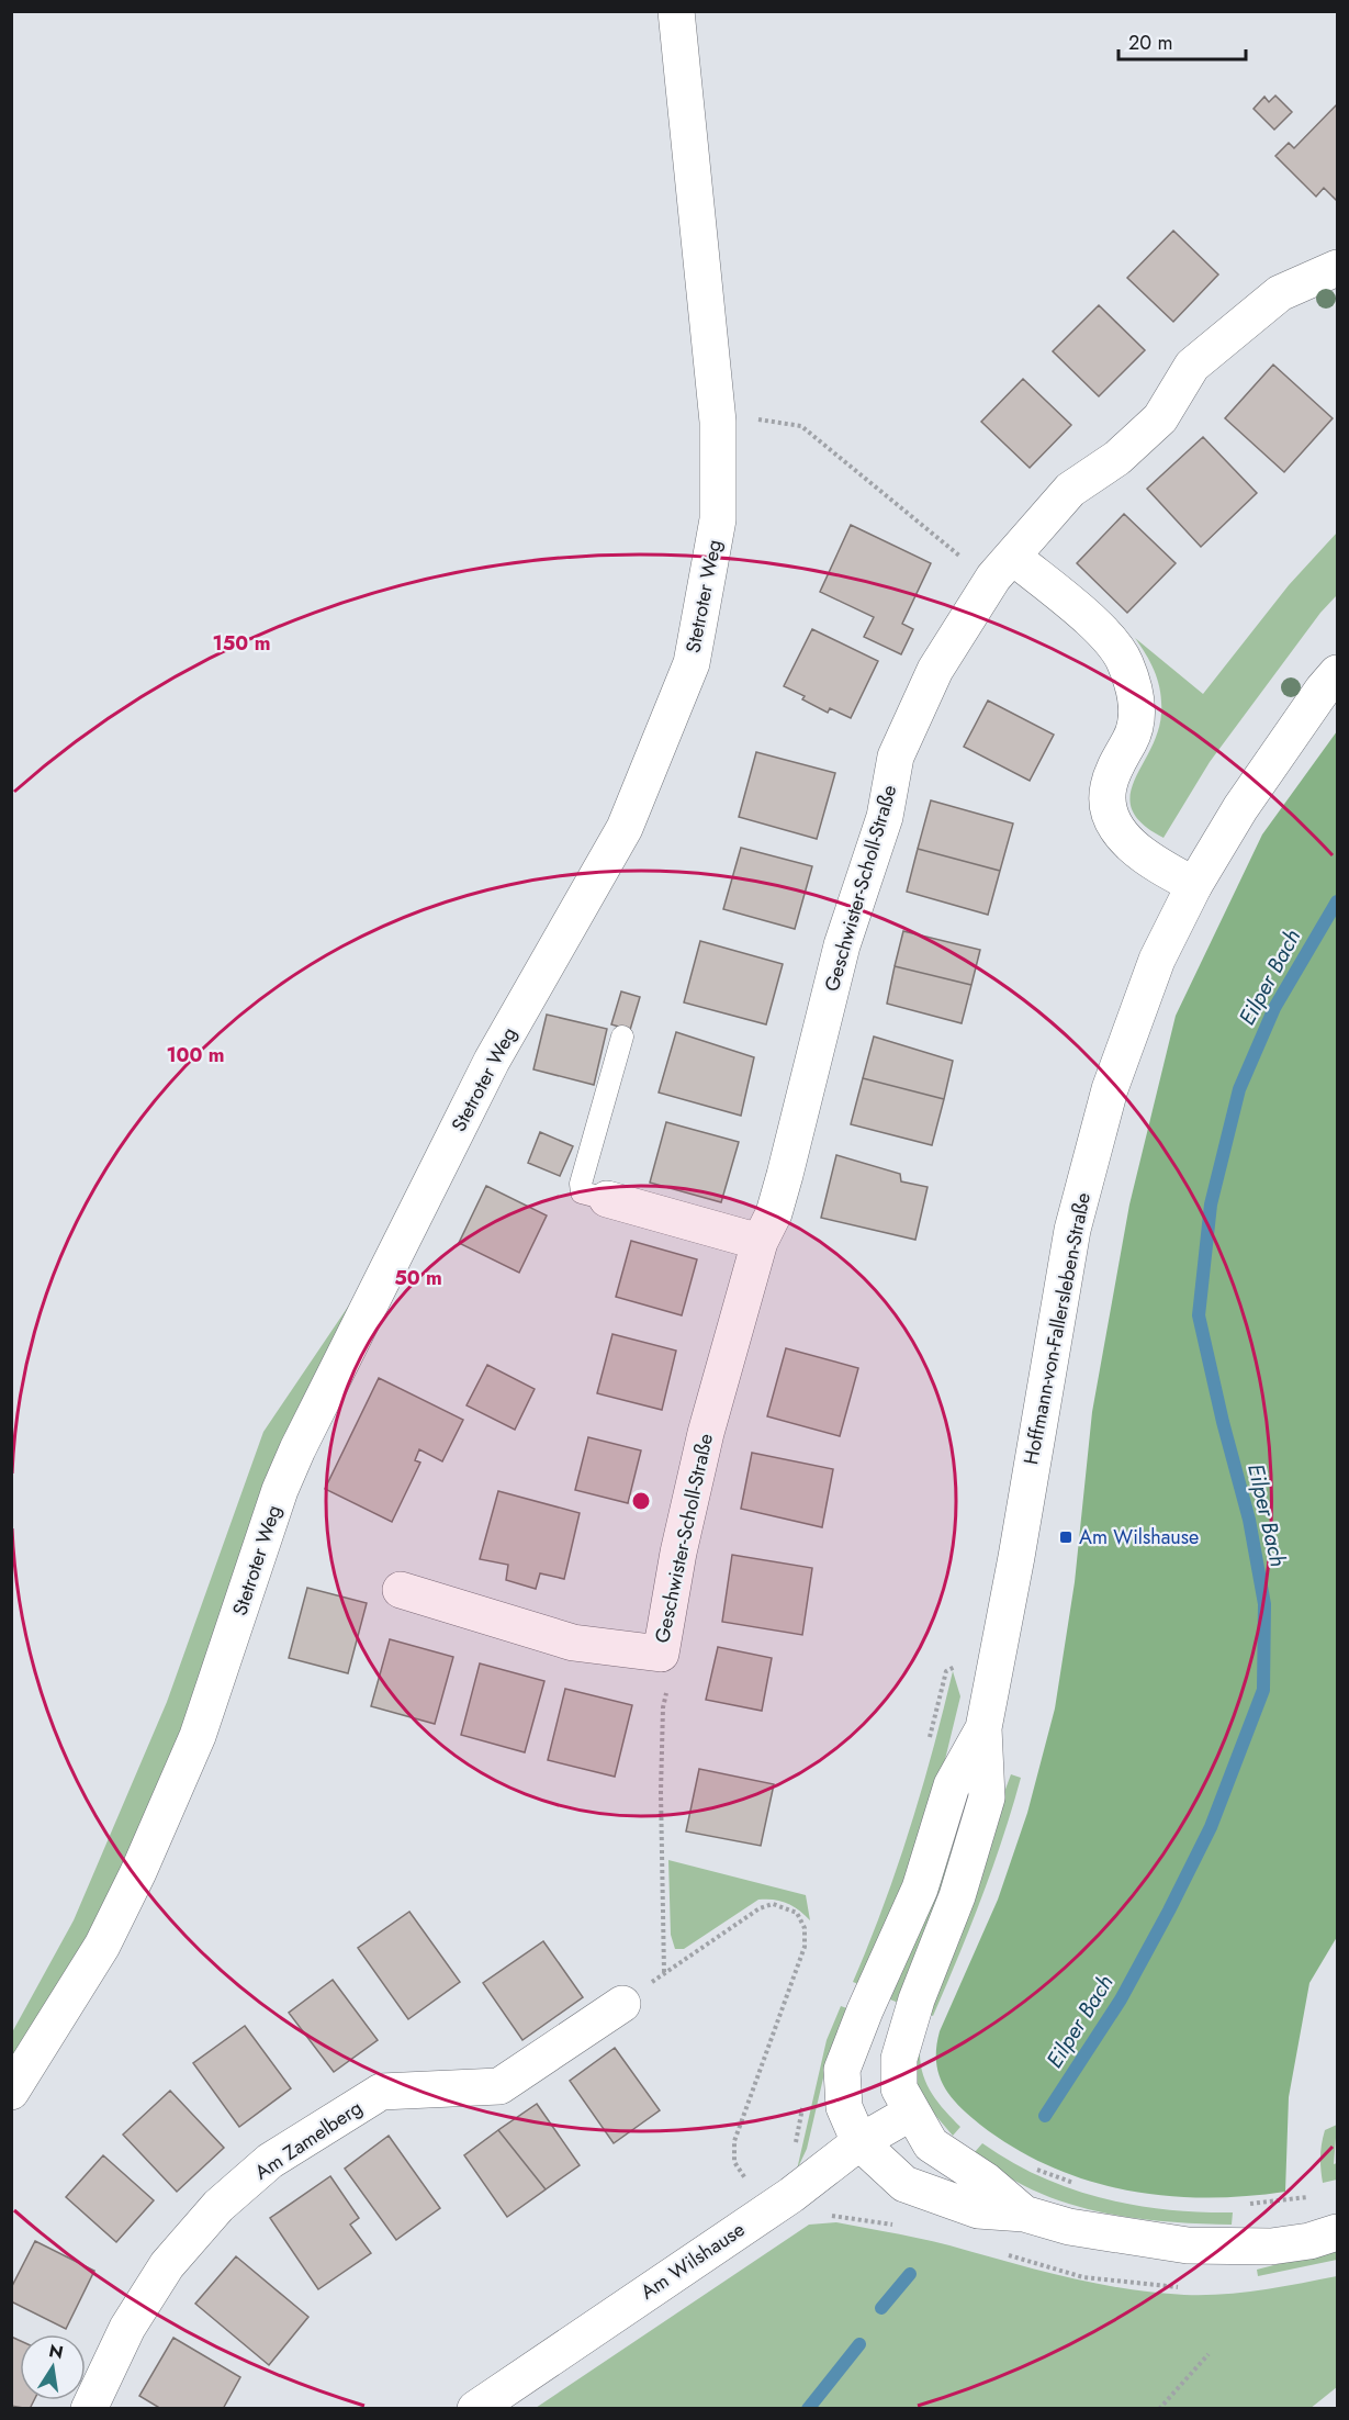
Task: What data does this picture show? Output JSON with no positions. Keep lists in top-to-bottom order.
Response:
{
  "streets": {
    "street": [
      "Stetroter Weg",
      "Geschwister-Scholl-Straße",
      "Hoffmann-von-Fallersleben-Straße",
      "Am Zamelberg",
      "Am Wilshause"
    ]
  },
  "crossings": [
    ["Hoffmann-von-Fallersleben-Straße", "Am Wilshause"]
  ],
  "water": ["Eilper Bach"],
  "places": {
    "transit": ["Am Wilshause"]
  },
  "scale_bar": "20 m",
  "north": "top",
  "rings": ["150 m", "100 m", "50 m"]
}
